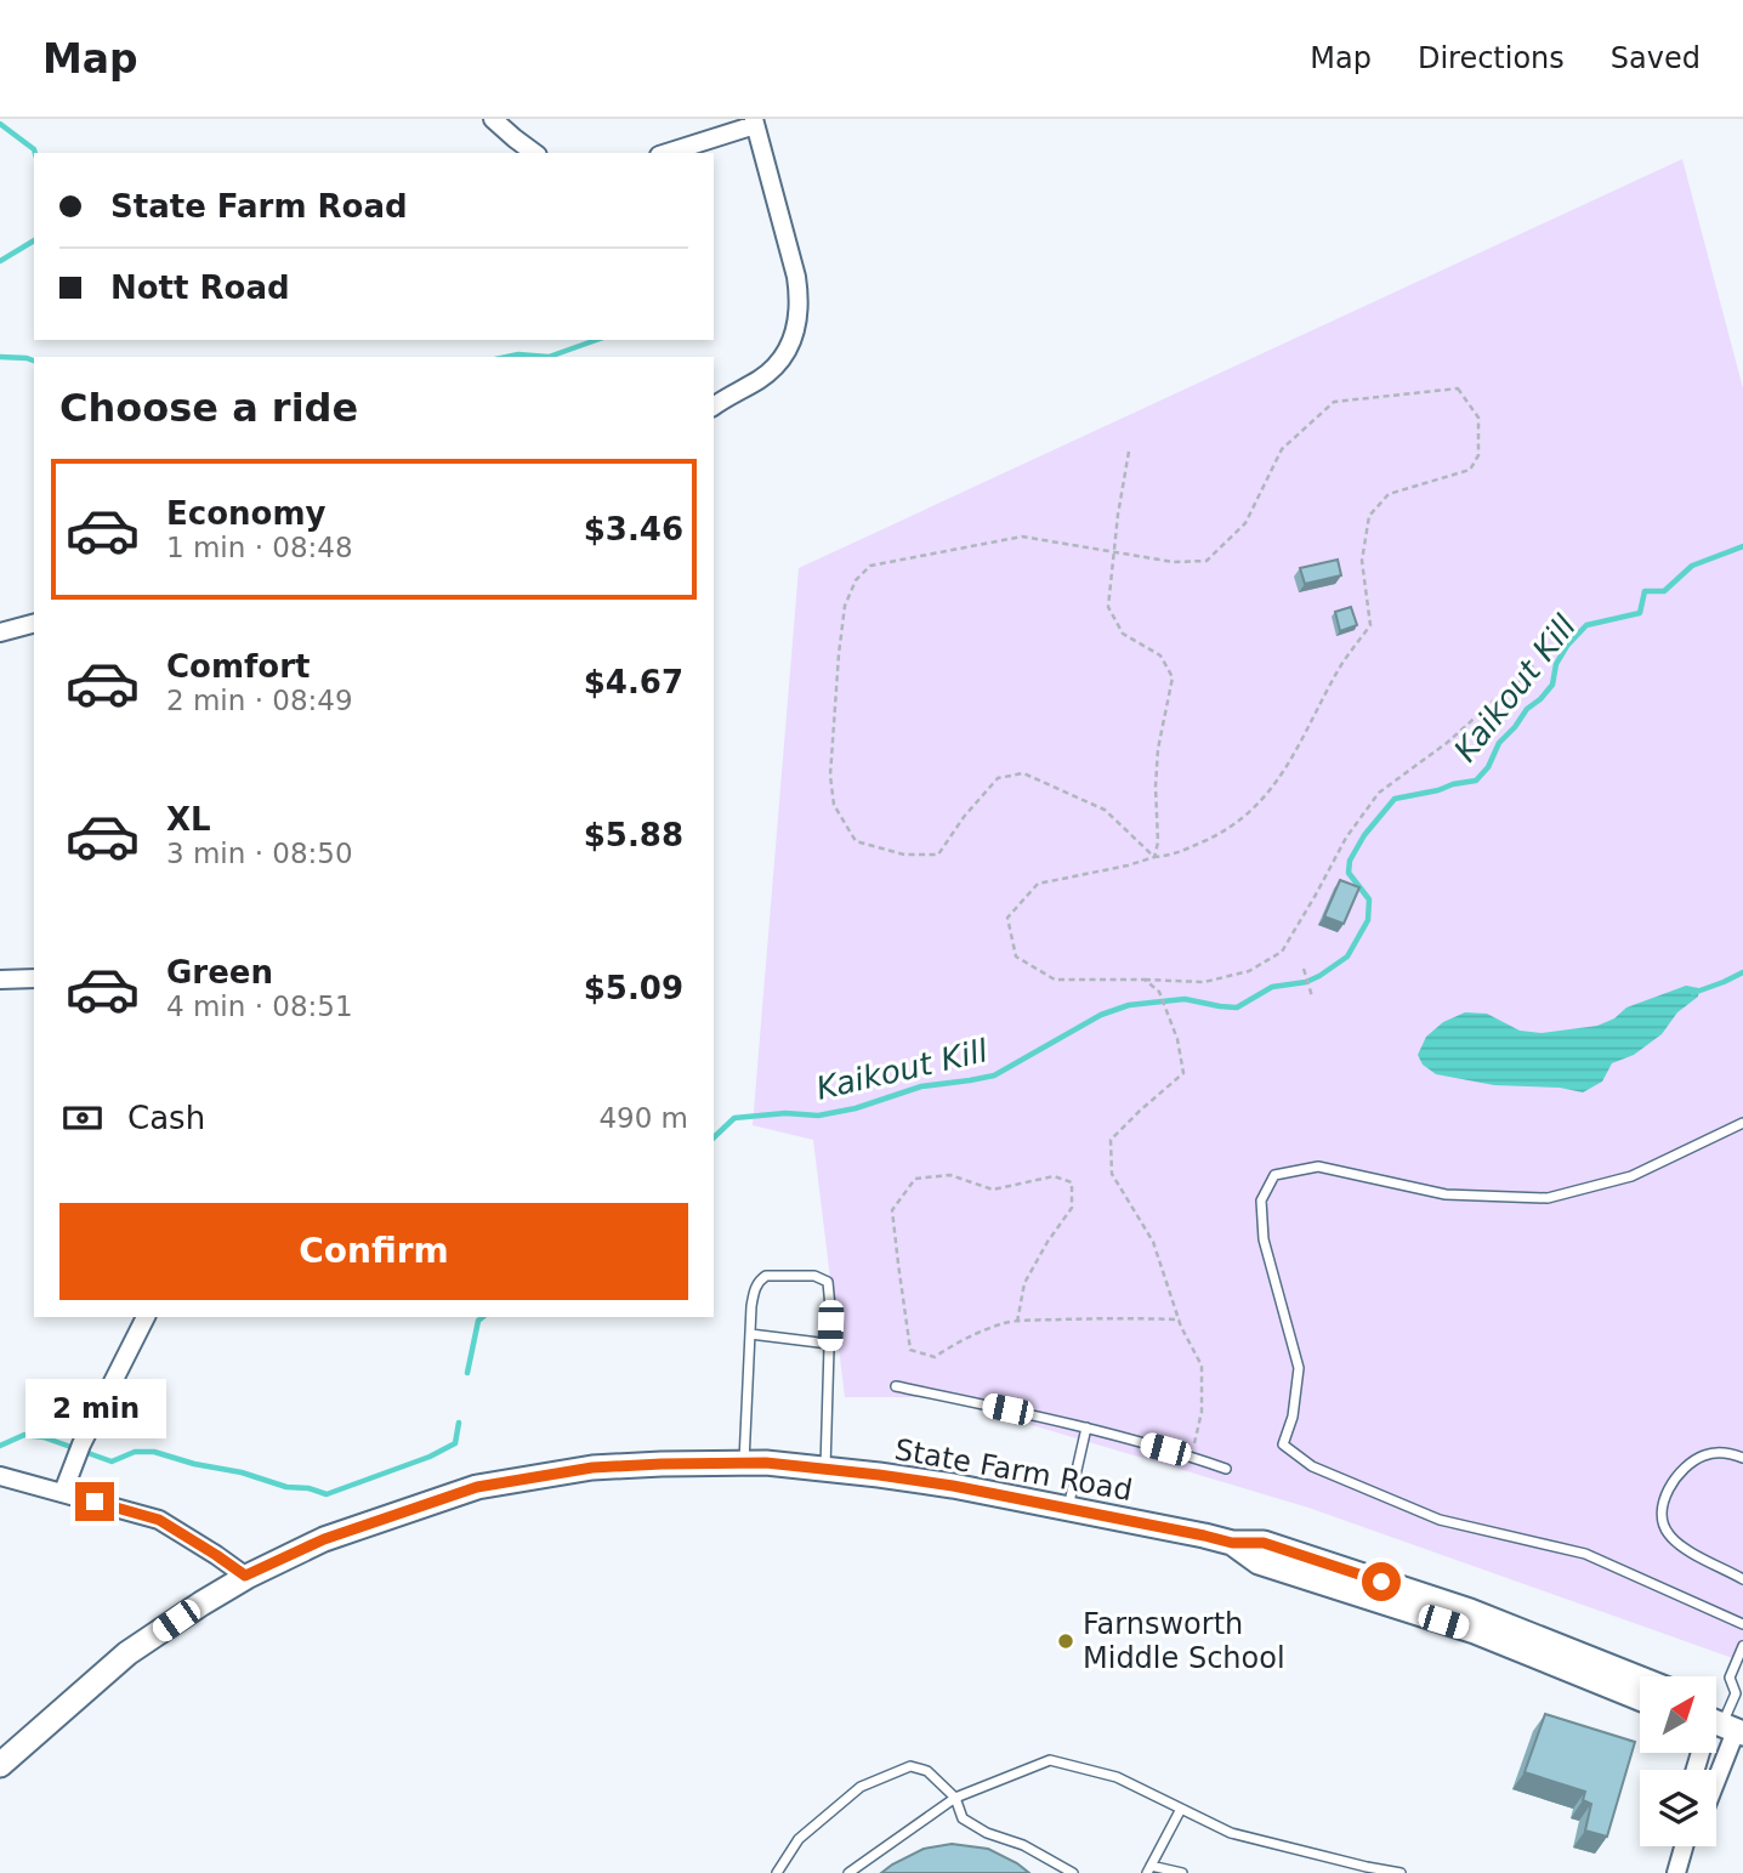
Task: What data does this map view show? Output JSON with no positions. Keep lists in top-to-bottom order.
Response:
{
  "streets": {
    "main road": ["State Farm Road"]
  },
  "water": ["Kaikout Kill"],
  "places": ["Farnsworth Middle School"],
  "north": "top right",
  "page": {
    "header": "Map",
    "nav": ["Map", "Directions", "Saved"],
    "banner": ["State Farm Road", "Nott Road"],
    "heading": "Choose a ride",
    "list": [
      {
        "name": "Economy",
        "note": "1 min · 08:48",
        "value": "$3.46"
      },
      {
        "name": "Comfort",
        "note": "2 min · 08:49",
        "value": "$4.67"
      },
      {
        "name": "XL",
        "note": "3 min · 08:50",
        "value": "$5.88"
      },
      {
        "name": "Green",
        "note": "4 min · 08:51",
        "value": "$5.09"
      }
    ],
    "pay": ["Cash", "490 m"],
    "buttons": "Confirm",
    "bubble": "2 min"
  }
}
